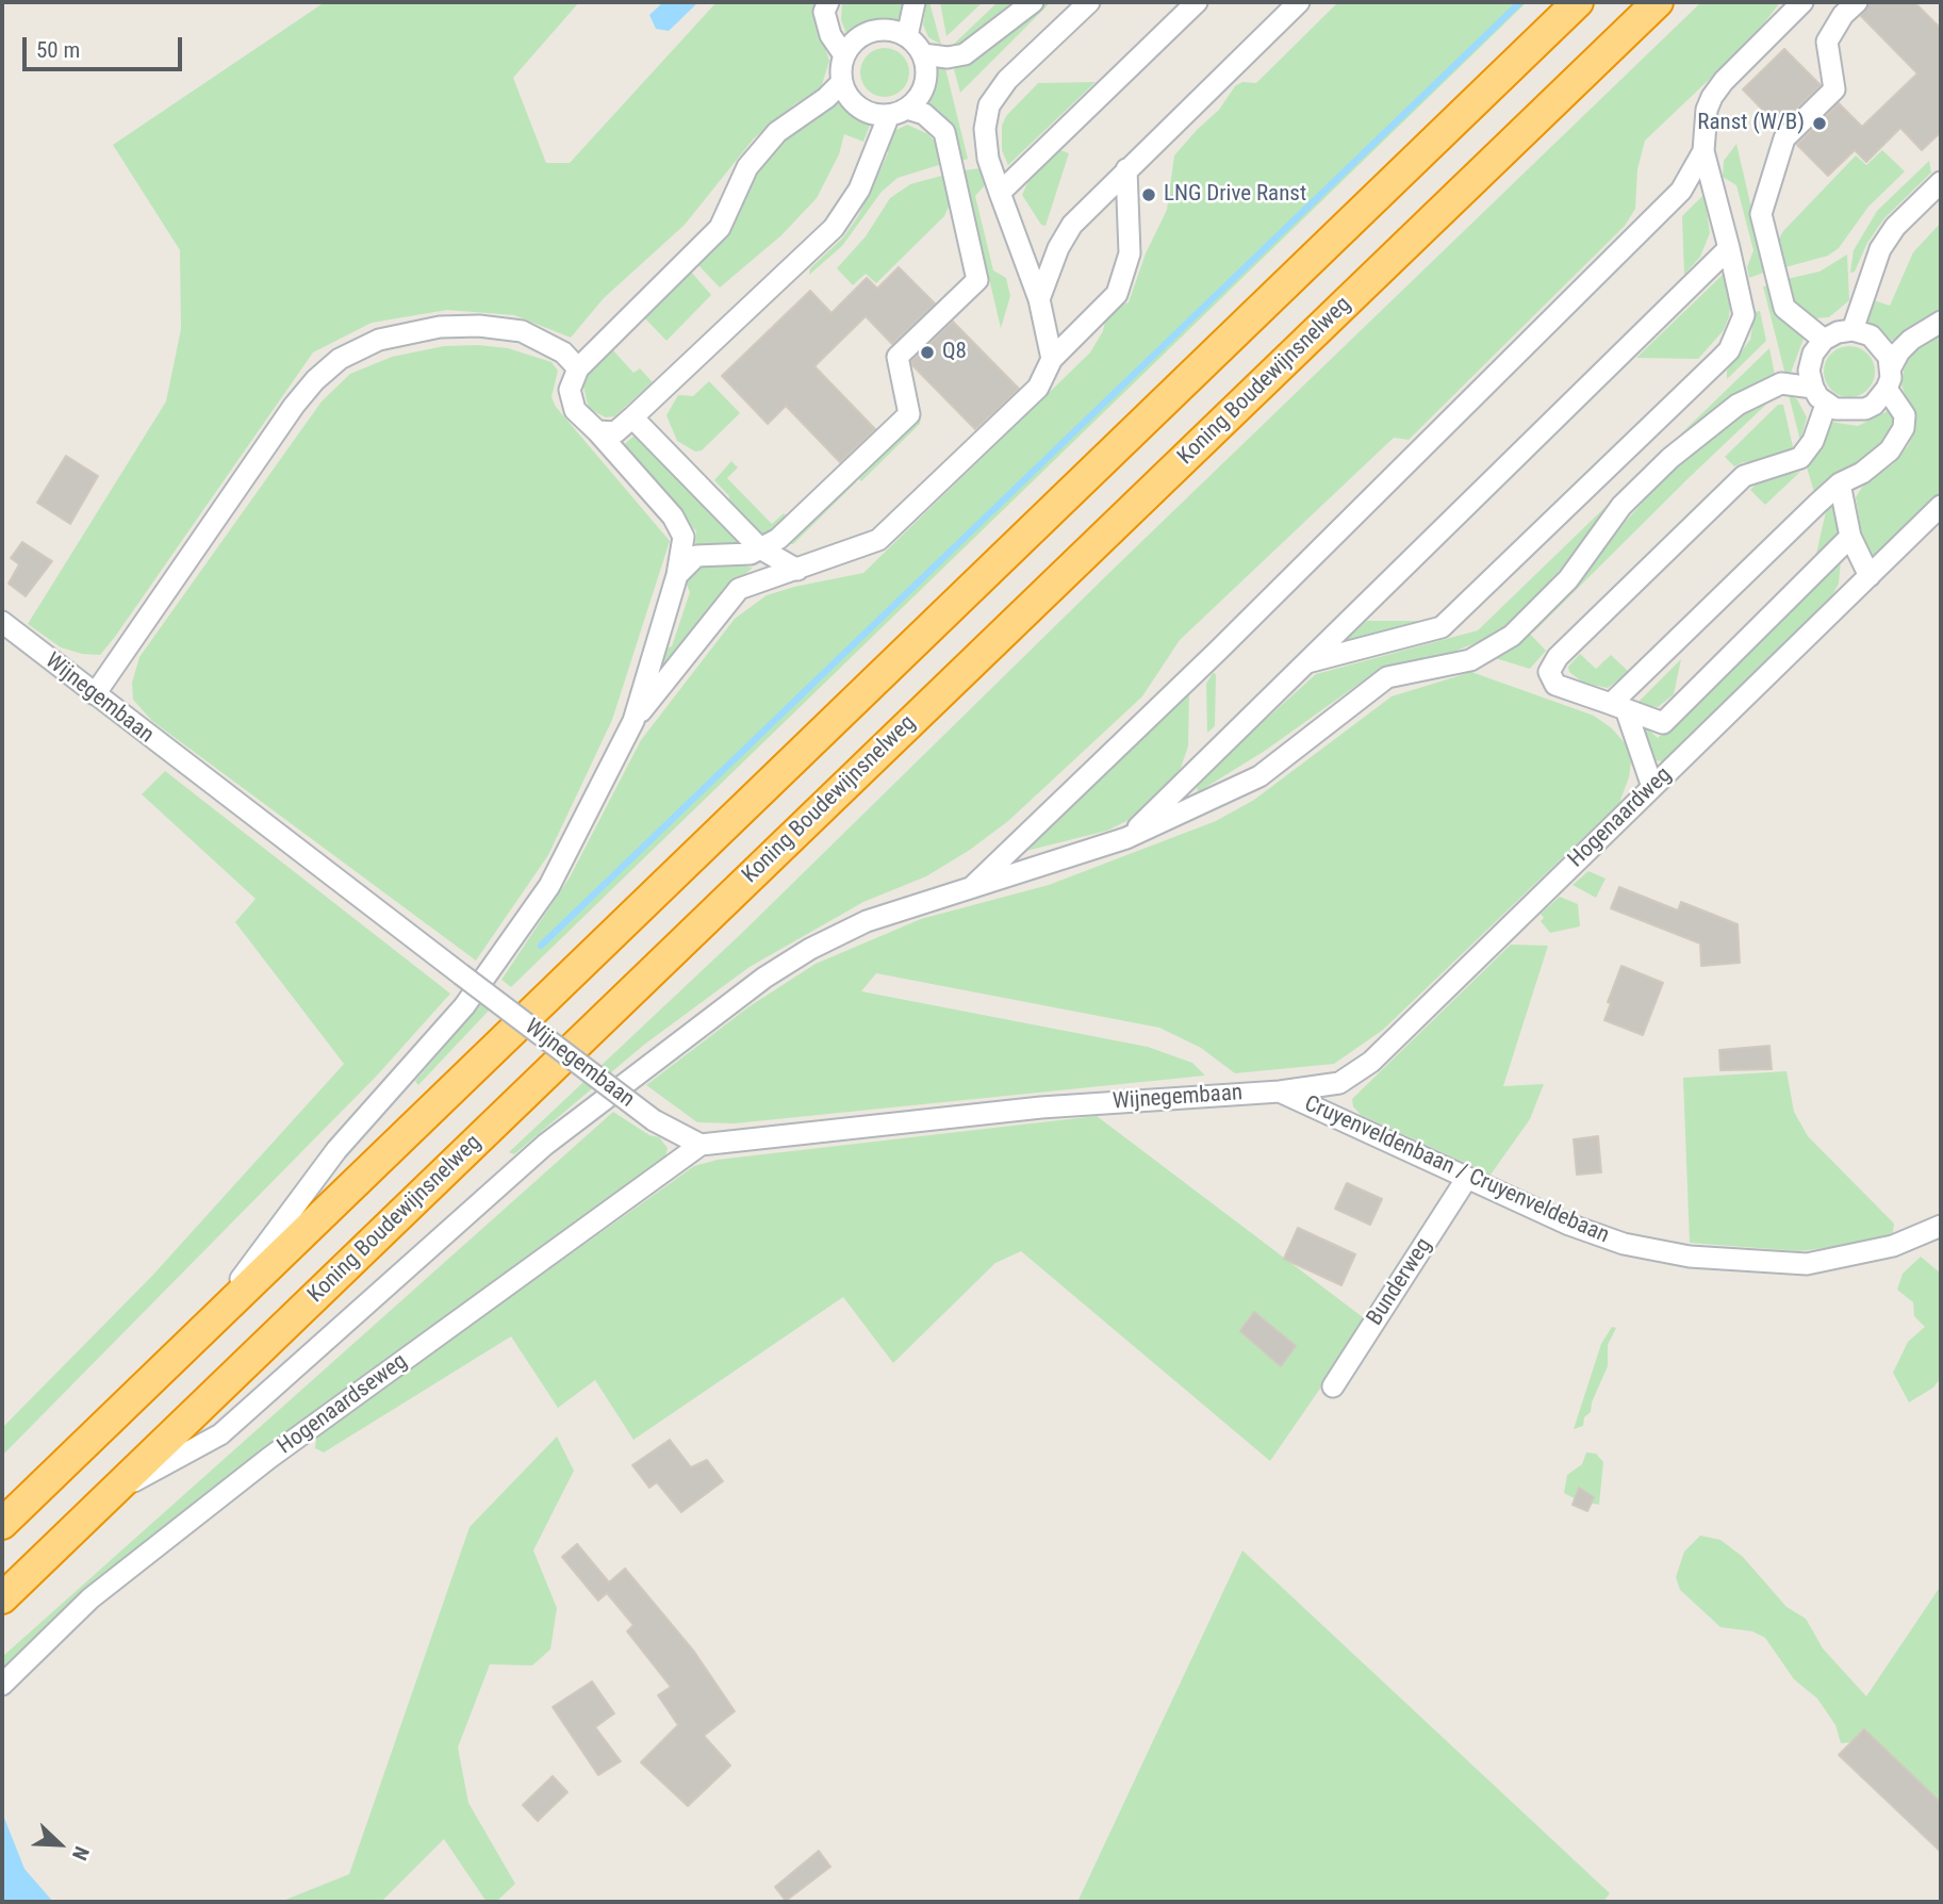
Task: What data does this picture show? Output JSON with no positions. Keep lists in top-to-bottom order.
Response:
{
  "streets": {
    "highway": ["Koning Boudewijnsnelweg"],
    "street": [
      "Wijnegembaan",
      "Hogenaardweg",
      "Cruyenveldenbaan / Cruyenveldebaan",
      "Bunderweg",
      "Hogenaardseweg"
    ]
  },
  "crossings": [
    ["Wijnegembaan", "Hogenaardweg"],
    ["Wijnegembaan", "Cruyenveldenbaan / Cruyenveldebaan"],
    ["Wijnegembaan", "Hogenaardseweg"],
    ["Hogenaardweg", "Cruyenveldenbaan / Cruyenveldebaan"],
    ["Cruyenveldenbaan / Cruyenveldebaan", "Bunderweg"]
  ],
  "places": ["Ranst (W/B)", "LNG Drive Ranst", "Q8"],
  "scale_bar": "50 m",
  "north": "bottom right"
}
